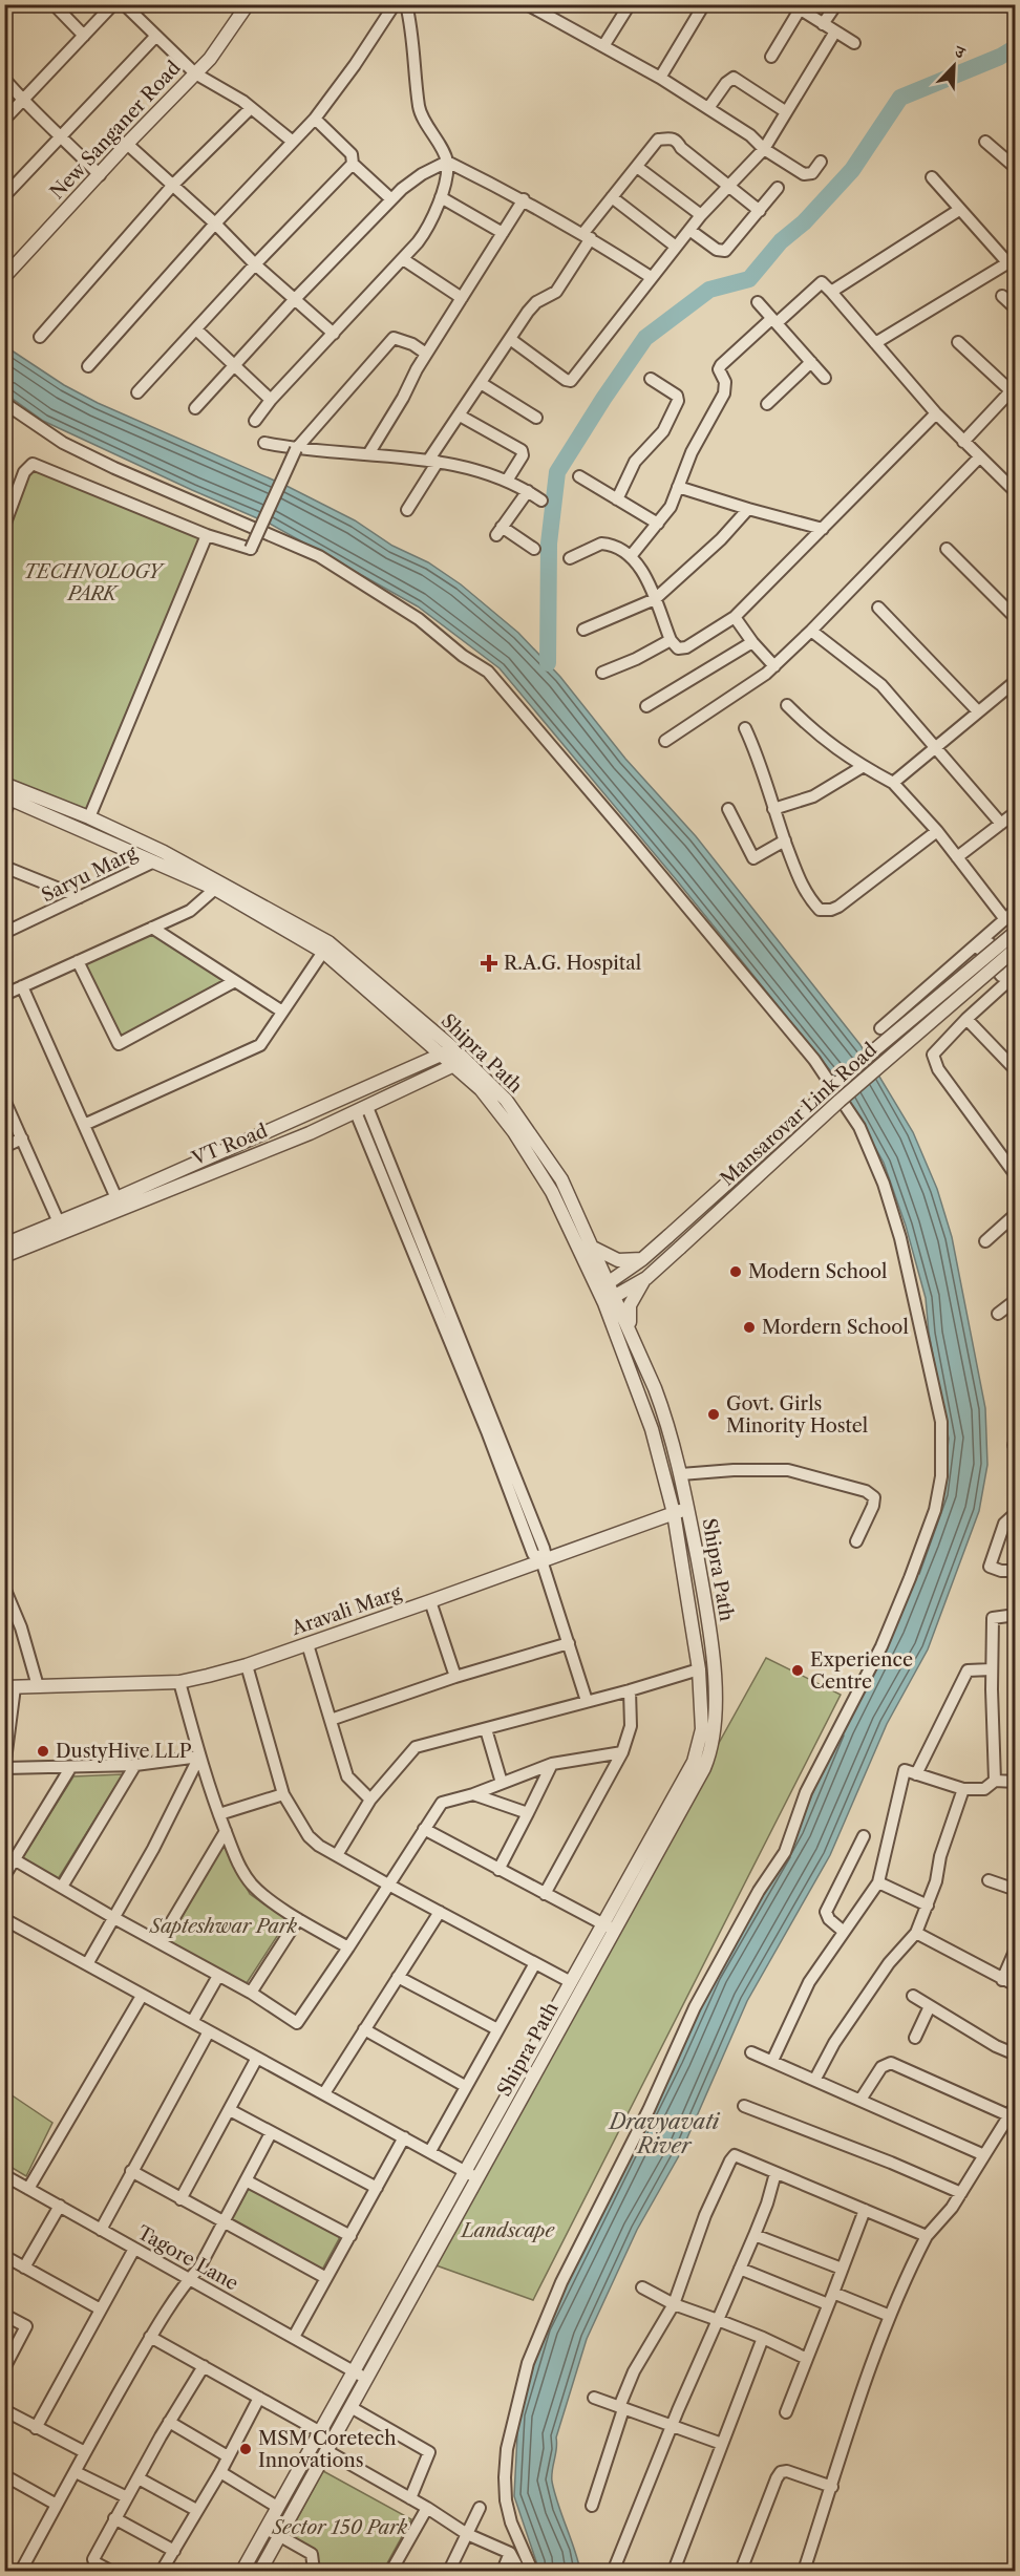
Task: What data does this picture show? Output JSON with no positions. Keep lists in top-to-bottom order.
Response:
{
  "streets": {
    "street": [
      "New Sanganer Road",
      "Saryu Marg",
      "Shipra Path",
      "Mansarovar Link Road",
      "VT Road",
      "Aravali Marg",
      "Tagore Lane"
    ]
  },
  "crossings": [
    ["Saryu Marg", "Shipra Path"],
    ["Shipra Path", "Mansarovar Link Road"],
    ["Shipra Path", "VT Road"],
    ["Shipra Path", "Aravali Marg"],
    ["Shipra Path", "Tagore Lane"]
  ],
  "water": ["Dravyavati River"],
  "parks": [
    "TECHNOLOGY PARK",
    "Sapteshwar Park",
    "Landscape",
    "Sector 150 Park"
  ],
  "places": {
    "health": ["R.A.G. Hospital"],
    "other": [
      "Modern School",
      "Mordern School",
      "Govt. Girls Minority Hostel",
      "Experience Centre",
      "DustyHive LLP",
      "MSM Coretech Innovations"
    ]
  },
  "north": "top right"
}
